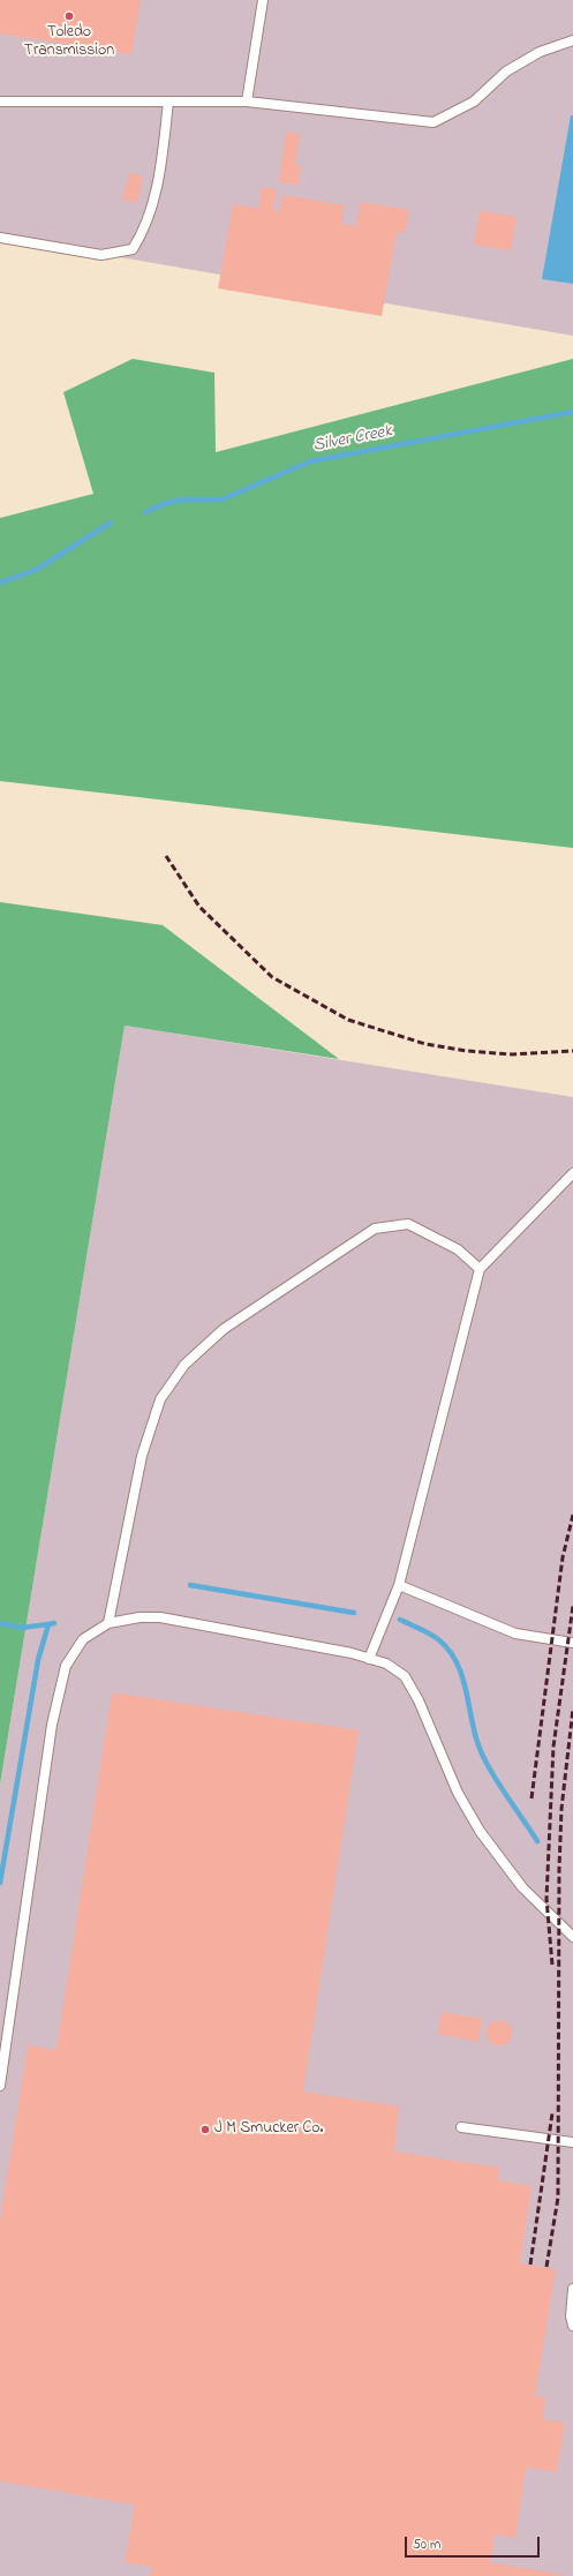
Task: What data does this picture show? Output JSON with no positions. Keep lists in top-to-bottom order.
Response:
{
  "water": ["Silver Creek"],
  "places": ["Toledo Transmission", "J M Smucker Co."],
  "scale_bar": "50 m"
}
